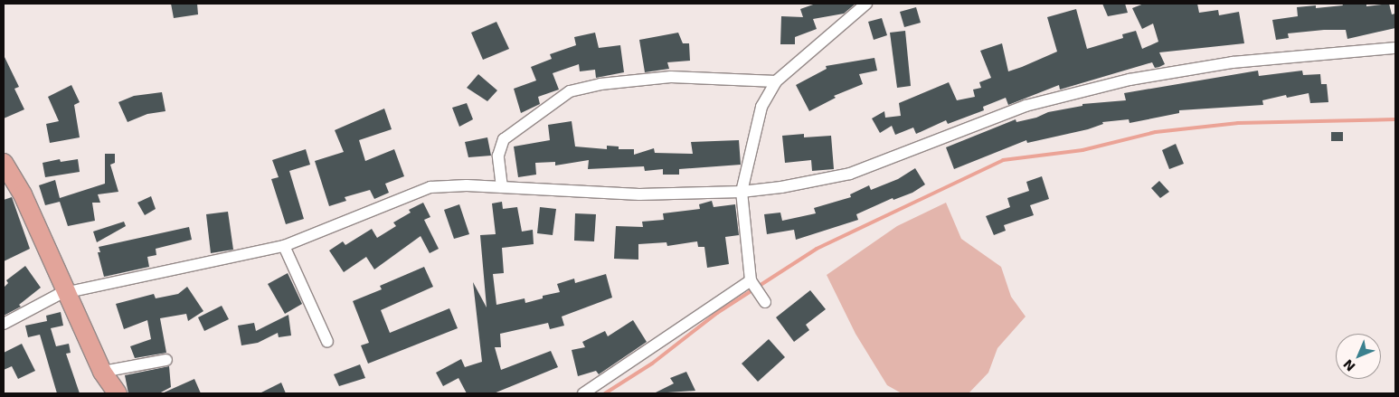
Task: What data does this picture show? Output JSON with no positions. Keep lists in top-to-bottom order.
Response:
{
  "north": "bottom left"
}
